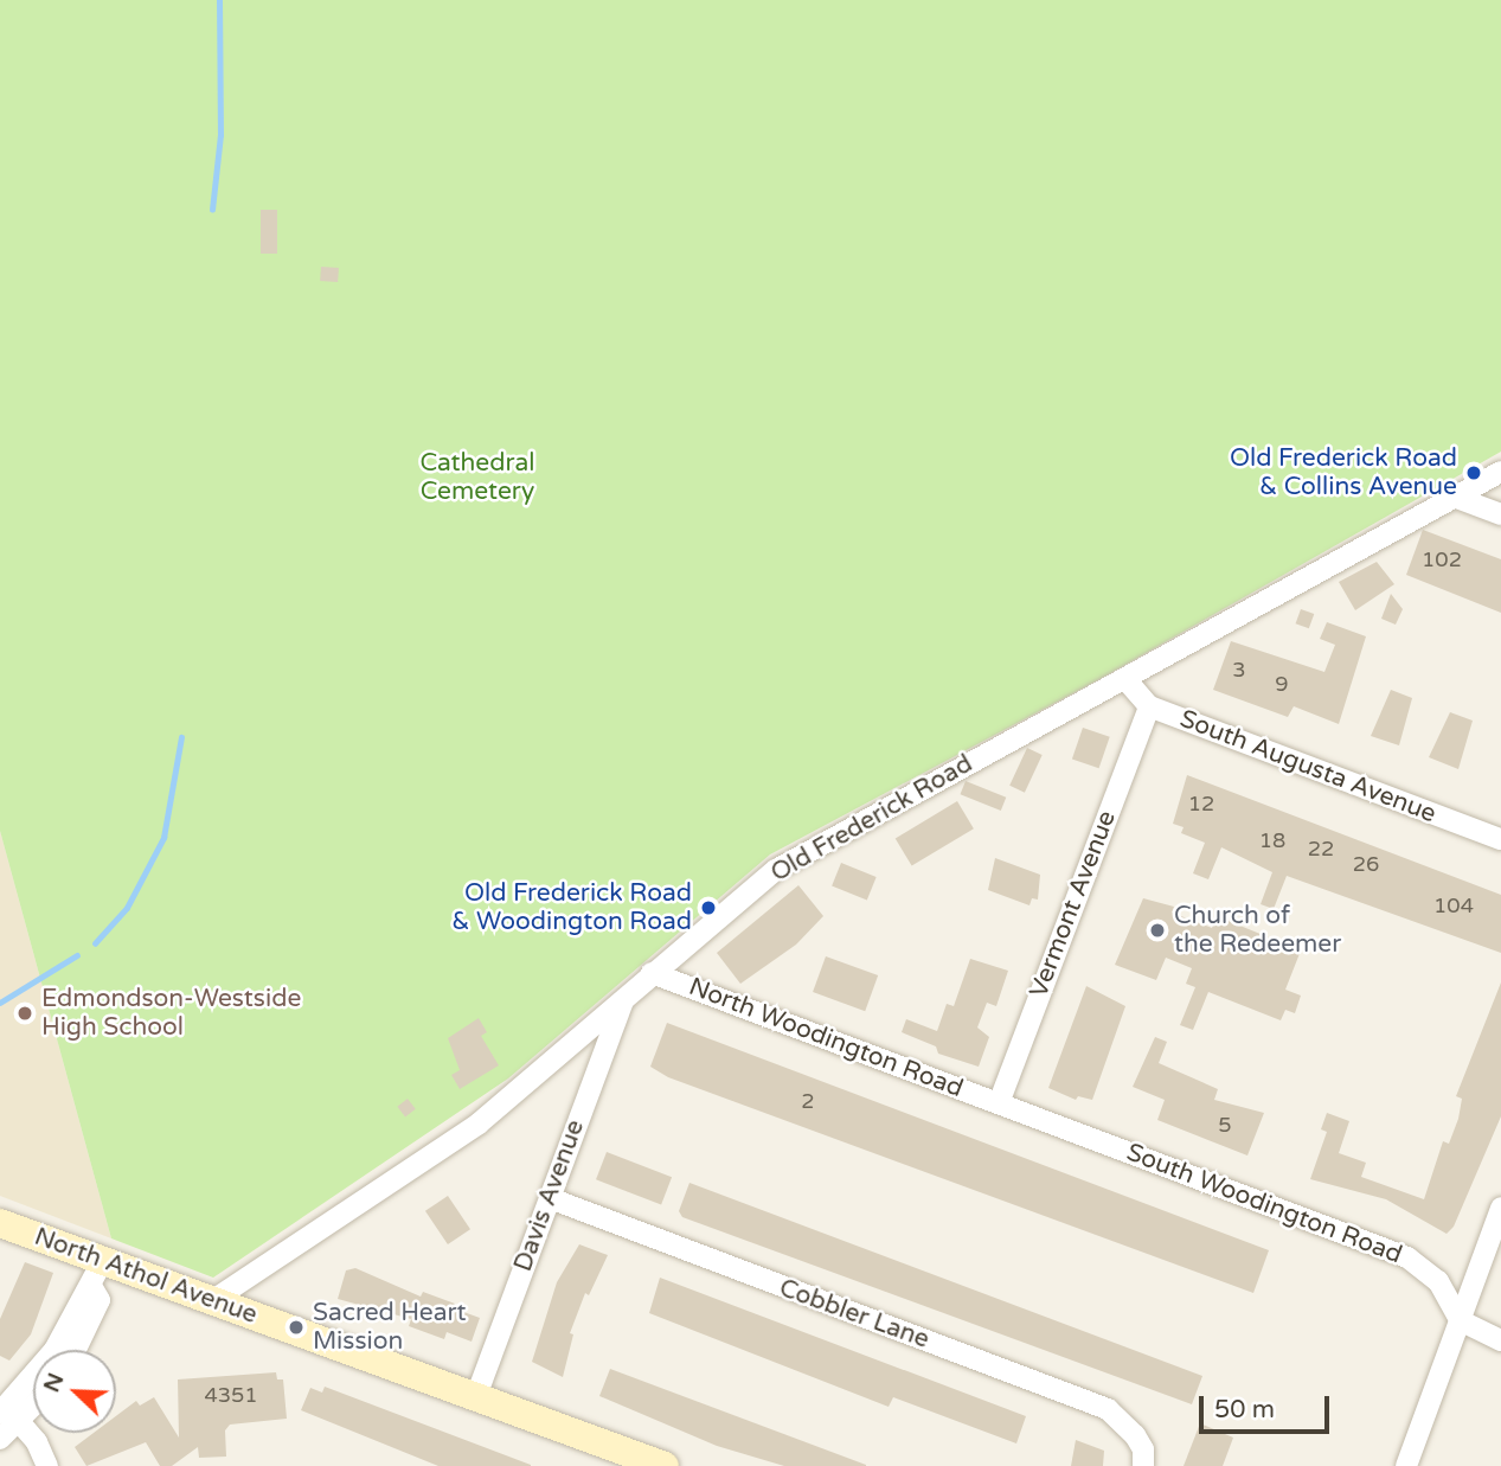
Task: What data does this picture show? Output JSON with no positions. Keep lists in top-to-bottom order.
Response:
{
  "streets": {
    "street": [
      "South Augusta Avenue",
      "Old Frederick Road",
      "Vermont Avenue",
      "North Woodington Road",
      "Davis Avenue",
      "South Woodington Road",
      "North Athol Avenue",
      "Cobbler Lane"
    ]
  },
  "crossings": [
    ["South Augusta Avenue", "Old Frederick Road"],
    ["South Augusta Avenue", "Vermont Avenue"],
    ["Old Frederick Road", "North Woodington Road"],
    ["Old Frederick Road", "Davis Avenue"],
    ["Old Frederick Road", "North Athol Avenue"],
    ["Vermont Avenue", "North Woodington Road"],
    ["Vermont Avenue", "South Woodington Road"],
    ["North Woodington Road", "South Woodington Road"],
    ["Davis Avenue", "North Athol Avenue"],
    ["Davis Avenue", "Cobbler Lane"]
  ],
  "parks": ["Cathedral Cemetery"],
  "places": [
    "Old Frederick Road & Collins Avenue",
    "Old Frederick Road & Woodington Road",
    "Church of the Redeemer",
    "Edmondson-Westside High School",
    "Sacred Heart Mission"
  ],
  "house_numbers": [
    "102",
    "3",
    "9",
    "12",
    "18",
    "22",
    "26",
    "104",
    "2",
    "5",
    "4351"
  ],
  "scale_bar": "50 m",
  "north": "top left"
}
